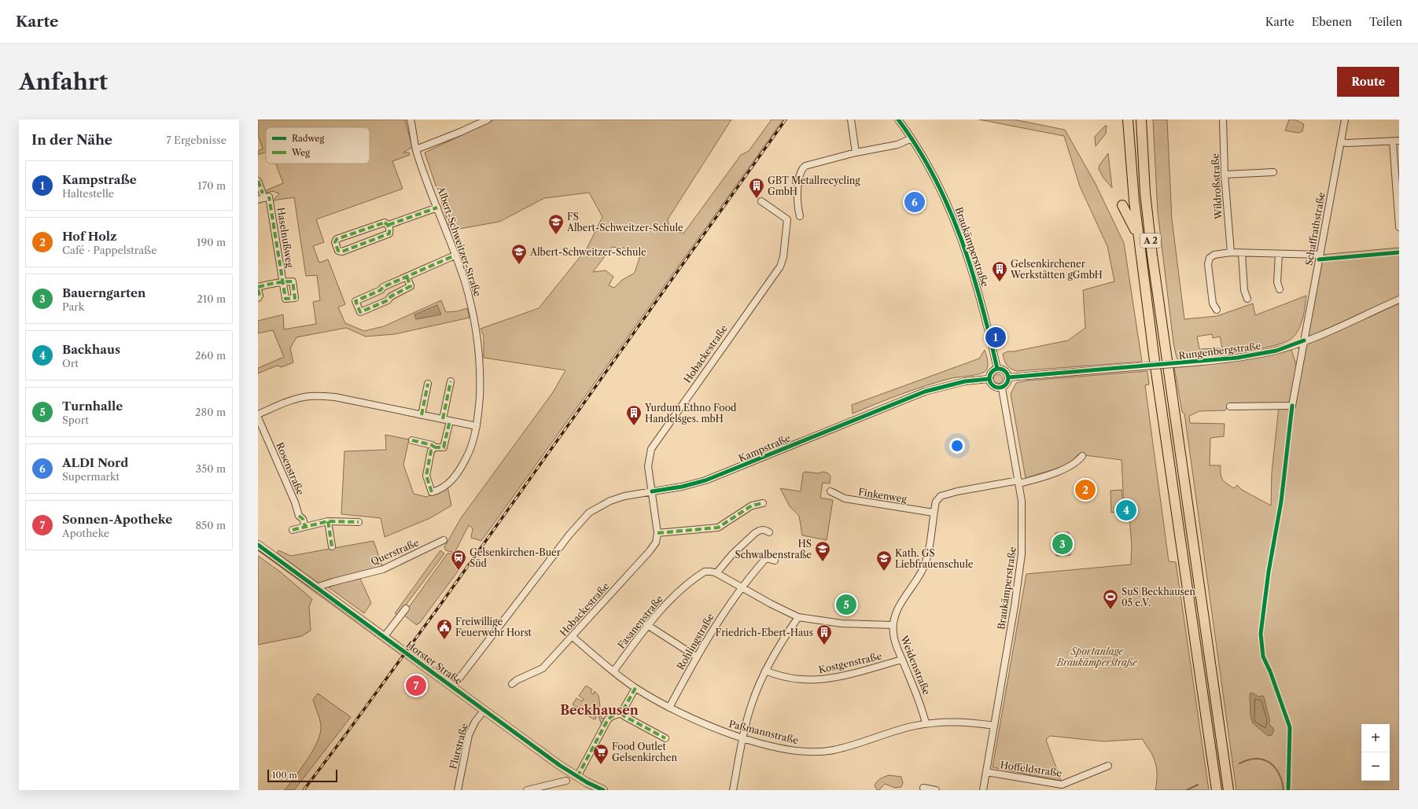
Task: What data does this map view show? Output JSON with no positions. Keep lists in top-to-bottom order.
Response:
{
  "streets": {
    "highway": ["A 2"],
    "main road": ["Horster Straße"],
    "street": [
      "Wildroßstraße",
      "Schaffrathstraße",
      "Haselnußweg",
      "Albert-Schweitzer-Straße",
      "Braukämperstraße",
      "Rungenbergstraße",
      "Hobackestraße",
      "Kampstraße",
      "Rosenstraße",
      "Finkenweg",
      "Querstraße",
      "Fasanenstraße",
      "Rohlingstraße",
      "Kostgenstraße",
      "Weidenstraße",
      "Paßmannstraße",
      "Flurstraße",
      "Hoffeldstraße"
    ]
  },
  "crossings": [
    ["Schaffrathstraße", "Rungenbergstraße"],
    ["Braukämperstraße", "Rungenbergstraße"],
    ["Braukämperstraße", "Kampstraße"],
    ["Braukämperstraße", "Weidenstraße"],
    ["Braukämperstraße", "Paßmannstraße"],
    ["Braukämperstraße", "Hoffeldstraße"],
    ["Rungenbergstraße", "Kampstraße"],
    ["Hobackestraße", "Kampstraße"],
    ["Hobackestraße", "Paßmannstraße"],
    ["Kampstraße", "Horster Straße"],
    ["Finkenweg", "Weidenstraße"],
    ["Querstraße", "Horster Straße"],
    ["Fasanenstraße", "Paßmannstraße"],
    ["Rohlingstraße", "Paßmannstraße"],
    ["Horster Straße", "Flurstraße"],
    ["Kostgenstraße", "Weidenstraße"],
    ["Weidenstraße", "Paßmannstraße"]
  ],
  "districts": ["Beckhausen"],
  "parks": ["Sportanlage Braukämperstraße"],
  "places": {
    "building": [
      "GBT Metallrecycling GmbH",
      "Gelsenkirchener Werkstätten gGmbH",
      "Yurdum Ethno Food Handelsges. mbH",
      "Friedrich-Ebert-Haus"
    ],
    "school or university": [
      "FS Albert-Schweitzer-Schule",
      "Albert-Schweitzer-Schule",
      "HS Schwalbenstraße",
      "Kath. GS Liebfrauenschule"
    ],
    "station": ["Gelsenkirchen-Buer Süd"],
    "sports": ["SuS Beckhausen 05 e.V."],
    "public building": ["Freiwillige Feuerwehr Horst"],
    "supermarket": ["Food Outlet Gelsenkirchen"]
  },
  "legend": ["Radweg", "Weg"],
  "scale_bar": "100 m",
  "page": {
    "header": "Karte",
    "nav": ["Karte", "Ebenen", "Teilen"],
    "buttons": "Route",
    "title": "Anfahrt",
    "heading": ["In der Nähe", "7 Ergebnisse"],
    "list": [
      {
        "mark": "1",
        "name": "Kampstraße",
        "note": "Haltestelle",
        "value": "170 m"
      },
      {
        "mark": "2",
        "name": "Hof Holz",
        "note": "Café · Pappelstraße",
        "value": "190 m"
      },
      {
        "mark": "3",
        "name": "Bauerngarten",
        "note": "Park",
        "value": "210 m"
      },
      {
        "mark": "4",
        "name": "Backhaus",
        "note": "Ort",
        "value": "260 m"
      },
      {
        "mark": "5",
        "name": "Turnhalle",
        "note": "Sport",
        "value": "280 m"
      },
      {
        "mark": "6",
        "name": "ALDI Nord",
        "note": "Supermarkt",
        "value": "350 m"
      },
      {
        "mark": "7",
        "name": "Sonnen-Apotheke",
        "note": "Apotheke",
        "value": "850 m"
      }
    ],
    "pins": [
      "6",
      "1",
      "2",
      "4",
      "3",
      "5",
      "7"
    ],
    "map_buttons": ["+", "−"],
    "scale": "100 m"
  }
}
